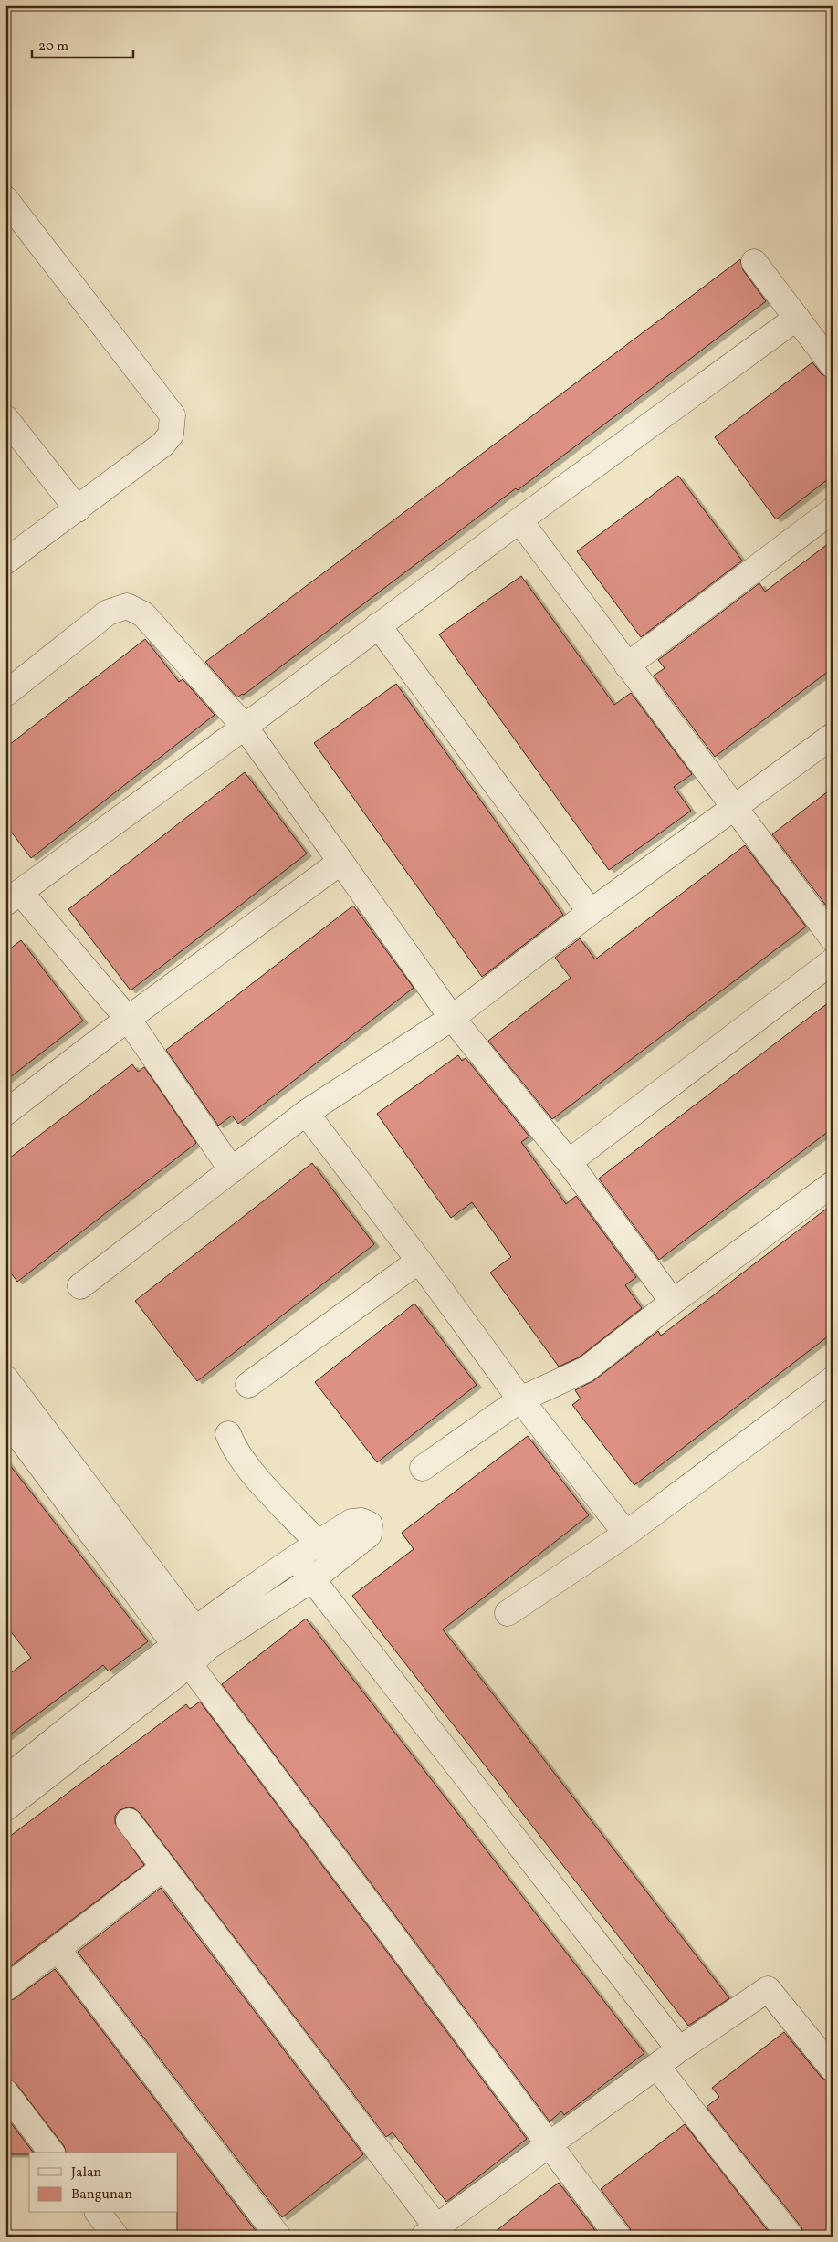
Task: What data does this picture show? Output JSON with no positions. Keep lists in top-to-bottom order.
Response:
{
  "legend": ["Jalan", "Bangunan"],
  "scale_bar": "20 m"
}
